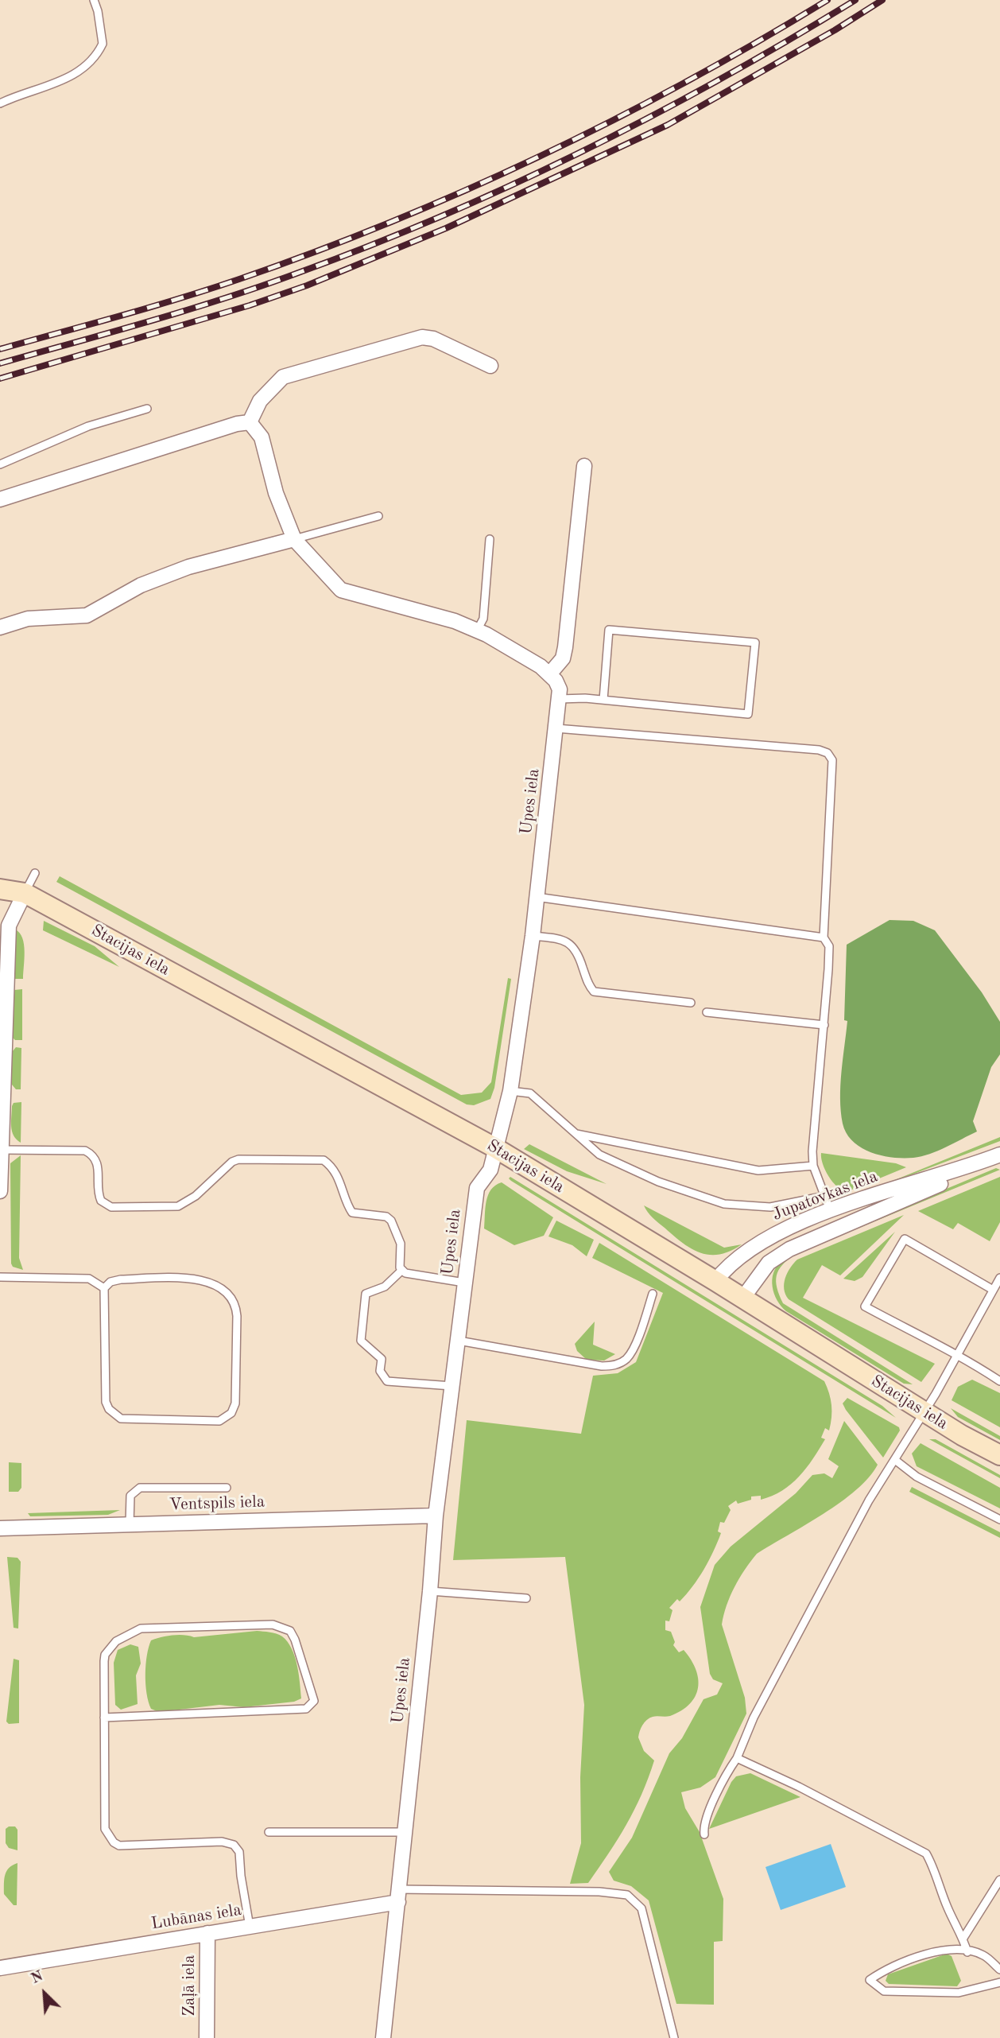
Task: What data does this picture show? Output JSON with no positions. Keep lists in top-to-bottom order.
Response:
{
  "streets": {
    "main road": ["Stacijas iela"],
    "street": [
      "Upes iela",
      "Jupatovkas iela",
      "Ventspils iela",
      "Lubānas iela",
      "Zaļā iela"
    ]
  },
  "crossings": [
    ["Upes iela", "Stacijas iela"],
    ["Upes iela", "Ventspils iela"],
    ["Upes iela", "Lubānas iela"],
    ["Stacijas iela", "Jupatovkas iela"],
    ["Lubānas iela", "Zaļā iela"]
  ],
  "north": "top left"
}
